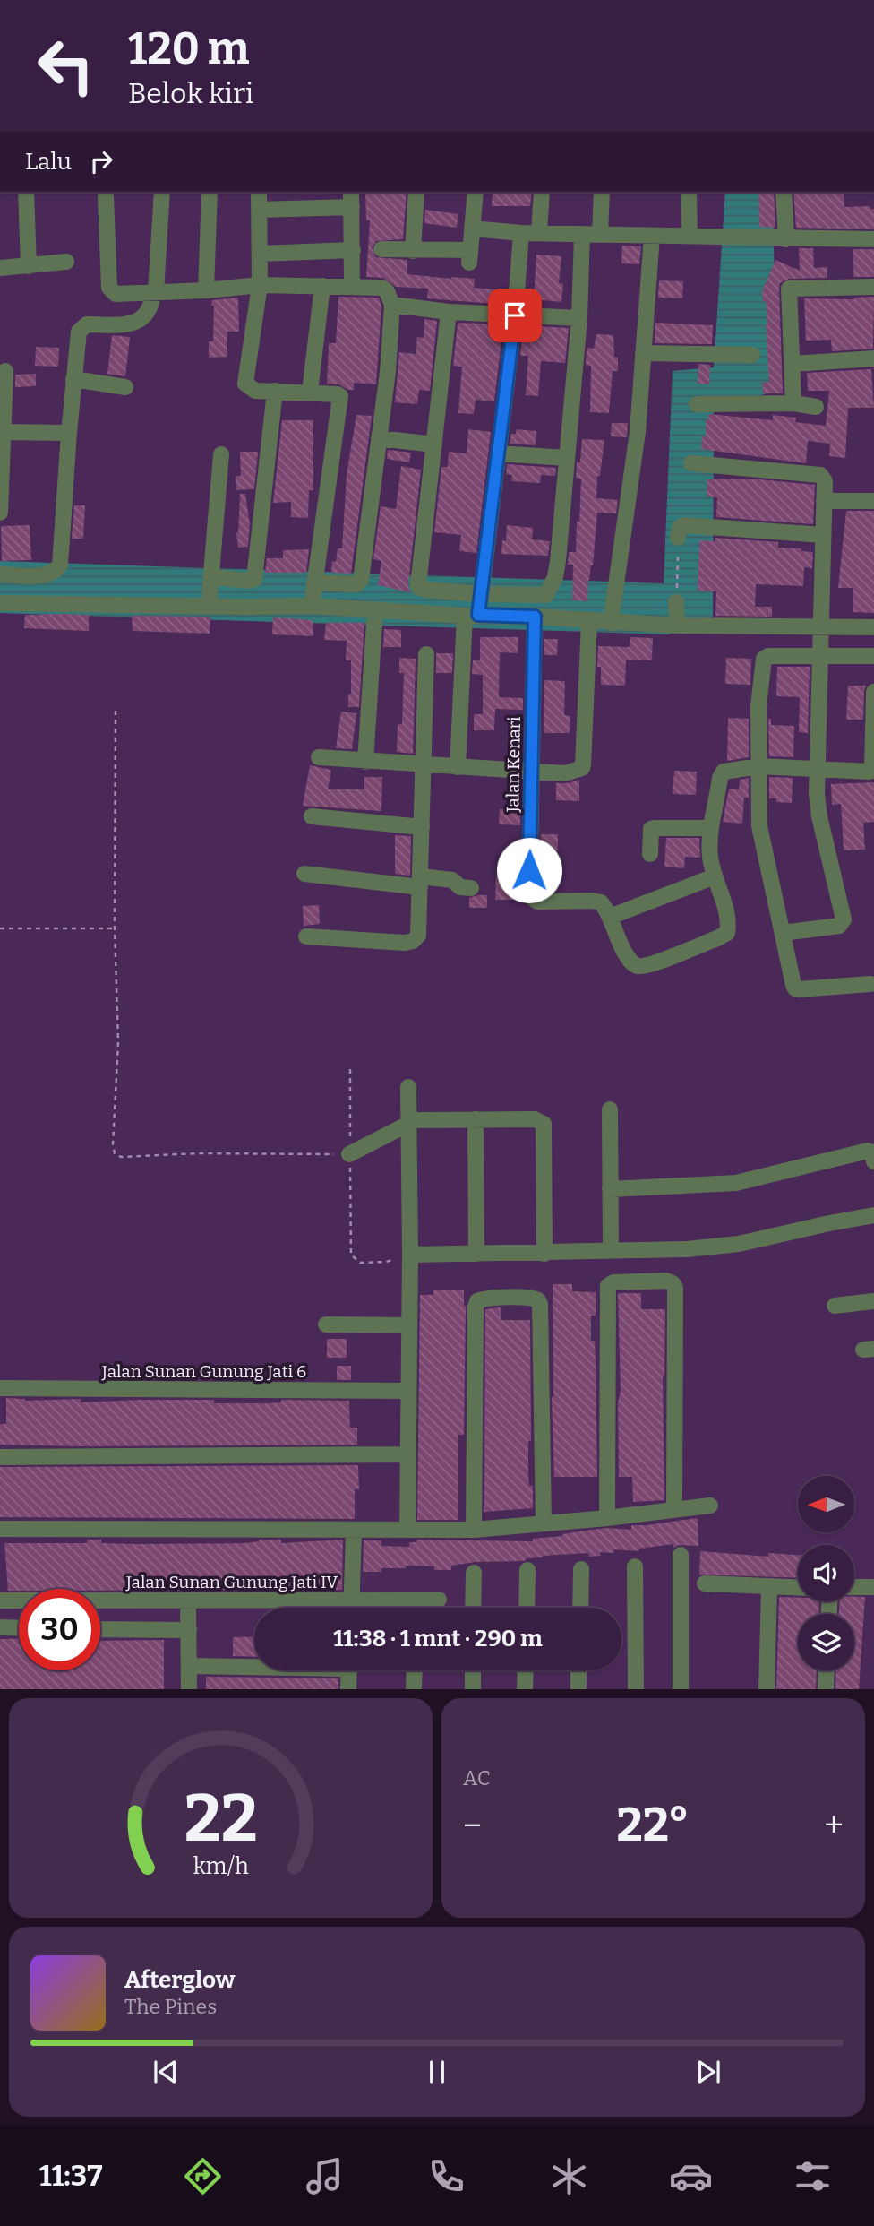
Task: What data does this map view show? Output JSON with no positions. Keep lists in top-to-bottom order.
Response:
{
  "streets": {
    "street": ["Jalan Kenari", "Jalan Sunan Gunung Jati 6", "Jalan Sunan Gunung Jati IV"]
  },
  "north": "left",
  "page": {
    "turn": ["120 m", "Belok kiri"],
    "then": "Lalu",
    "limit": "30",
    "trip": "11:38 · 1 mnt · 290 m",
    "tile": "AC",
    "heat": ["−", "22°", "+"],
    "song": ["Afterglow", "The Pines"],
    "tabs": "11:37",
    "gauge": ["22", "km/h"]
  }
}
